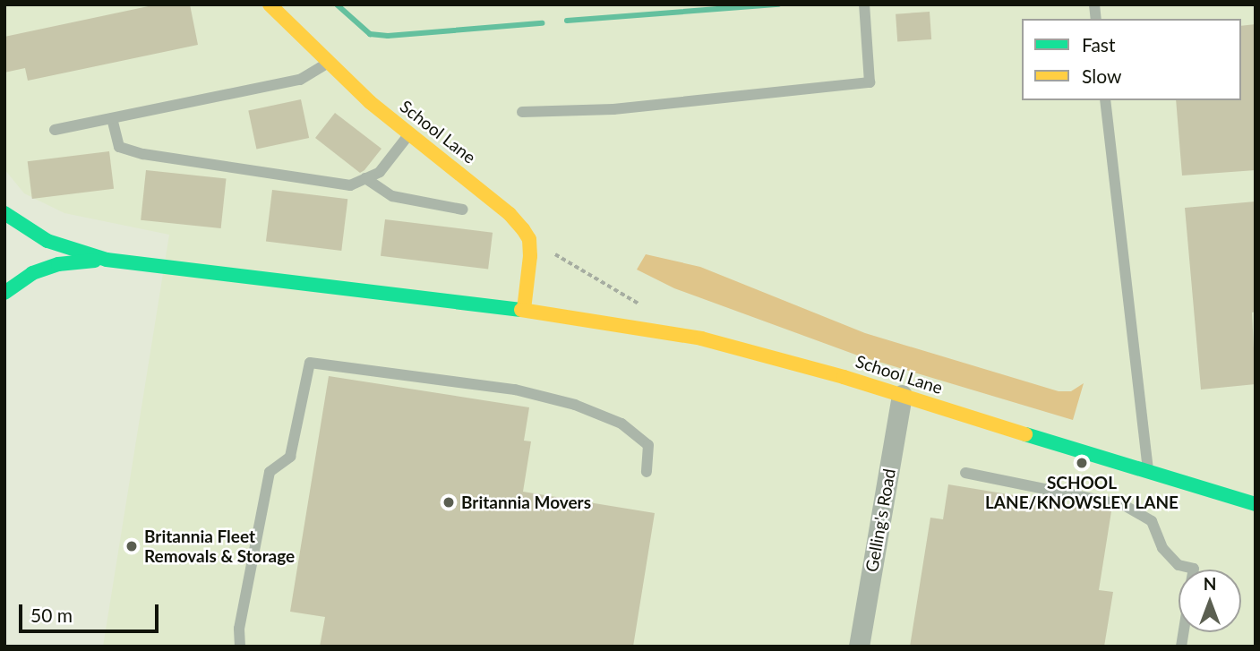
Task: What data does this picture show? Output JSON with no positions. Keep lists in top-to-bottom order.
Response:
{
  "streets": {
    "main road": ["School Lane"],
    "street": ["Gelling's Road"]
  },
  "crossings": [
    ["School Lane", "Gelling's Road"]
  ],
  "places": ["SCHOOL LANE/KNOWSLEY LANE", "Britannia Movers", "Britannia Fleet Removals & Storage"],
  "legend": ["Fast", "Slow"],
  "scale_bar": "50 m",
  "north": "top"
}
